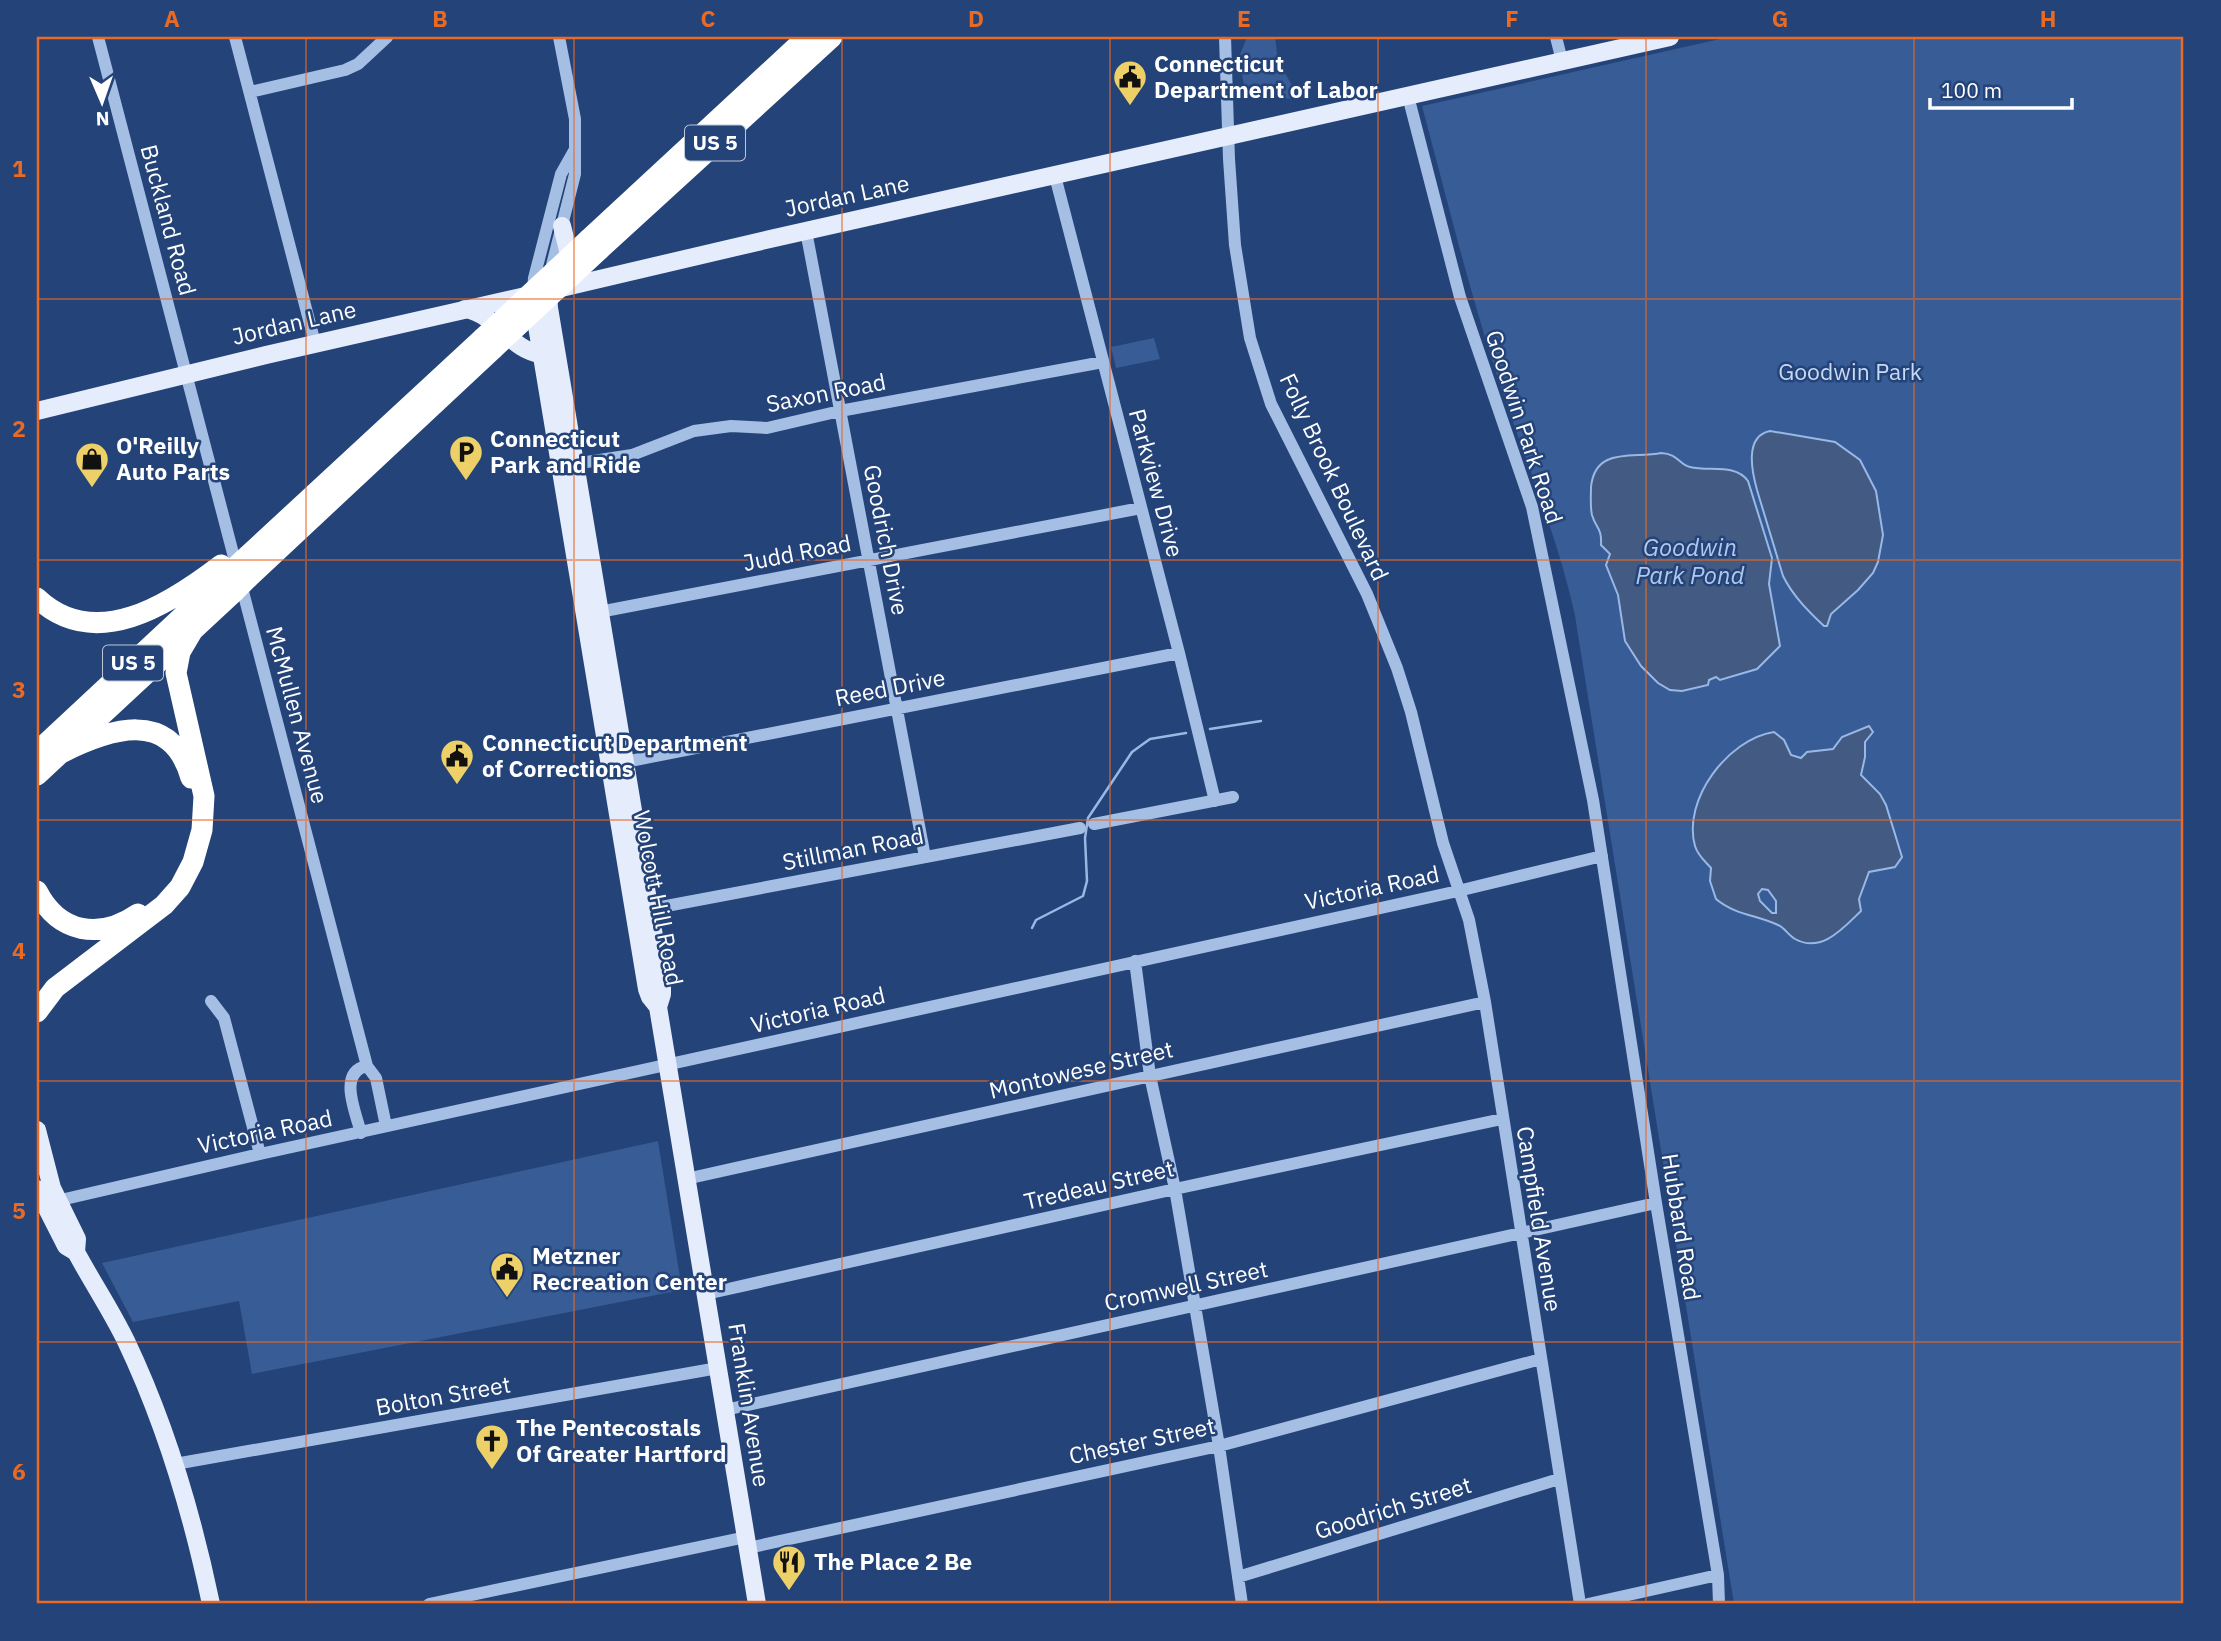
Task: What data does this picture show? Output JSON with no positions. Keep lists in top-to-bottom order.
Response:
{
  "streets": {
    "highway": ["US 5"],
    "main road": ["Jordan Lane", "Wolcott Hill Road", "Franklin Avenue"],
    "street": [
      "Buckland Road",
      "Saxon Road",
      "Goodwin Park Road",
      "Folly Brook Boulevard",
      "Parkview Drive",
      "Goodrich Drive",
      "Judd Road",
      "Reed Drive",
      "McMullen Avenue",
      "Stillman Road",
      "Victoria Road",
      "Montowese Street",
      "Tredeau Street",
      "Campfield Avenue",
      "Hubbard Road",
      "Cromwell Street",
      "Bolton Street",
      "Chester Street",
      "Goodrich Street"
    ]
  },
  "crossings": [
    ["Jordan Lane", "Buckland Road"],
    ["Jordan Lane", "Goodwin Park Road"],
    ["Jordan Lane", "Folly Brook Boulevard"],
    ["Jordan Lane", "Parkview Drive"],
    ["Jordan Lane", "Goodrich Drive"],
    ["Jordan Lane", "McMullen Avenue"],
    ["Jordan Lane", "Wolcott Hill Road"],
    ["Buckland Road", "McMullen Avenue"],
    ["Saxon Road", "Parkview Drive"],
    ["Saxon Road", "Goodrich Drive"],
    ["Saxon Road", "Wolcott Hill Road"],
    ["Goodwin Park Road", "Victoria Road"],
    ["Goodwin Park Road", "Hubbard Road"],
    ["Folly Brook Boulevard", "Campfield Avenue"],
    ["Parkview Drive", "Judd Road"],
    ["Parkview Drive", "Reed Drive"],
    ["Goodrich Drive", "Judd Road"],
    ["Goodrich Drive", "Reed Drive"],
    ["Goodrich Drive", "Stillman Road"],
    ["Judd Road", "Wolcott Hill Road"],
    ["Reed Drive", "Wolcott Hill Road"],
    ["McMullen Avenue", "Victoria Road"],
    ["Stillman Road", "Wolcott Hill Road"],
    ["Victoria Road", "Campfield Avenue"],
    ["Victoria Road", "Hubbard Road"],
    ["Victoria Road", "Franklin Avenue"],
    ["Wolcott Hill Road", "Franklin Avenue"],
    ["Montowese Street", "Campfield Avenue"],
    ["Montowese Street", "Franklin Avenue"],
    ["Tredeau Street", "Campfield Avenue"],
    ["Tredeau Street", "Franklin Avenue"],
    ["Campfield Avenue", "Cromwell Street"],
    ["Campfield Avenue", "Chester Street"],
    ["Campfield Avenue", "Goodrich Street"],
    ["Hubbard Road", "Cromwell Street"],
    ["Cromwell Street", "Franklin Avenue"],
    ["Bolton Street", "Franklin Avenue"],
    ["Franklin Avenue", "Chester Street"]
  ],
  "water": ["Goodwin Park Pond"],
  "parks": ["Goodwin Park"],
  "places": {
    "public building": ["Connecticut Department of Labor", "Connecticut Department of Corrections", "Metzner Recreation Center"],
    "parking": ["Connecticut Park and Ride"],
    "shop": ["O'Reilly Auto Parts"],
    "church": ["The Pentecostals Of Greater Hartford"],
    "restaurant": ["The Place 2 Be"]
  },
  "scale_bar": "100 m",
  "north": "bottom",
  "grid": {
    "columns": [
      "A",
      "B",
      "C",
      "D",
      "E",
      "F",
      "G",
      "H"
    ],
    "rows": [
      "1",
      "2",
      "3",
      "4",
      "5",
      "6"
    ]
  }
}
